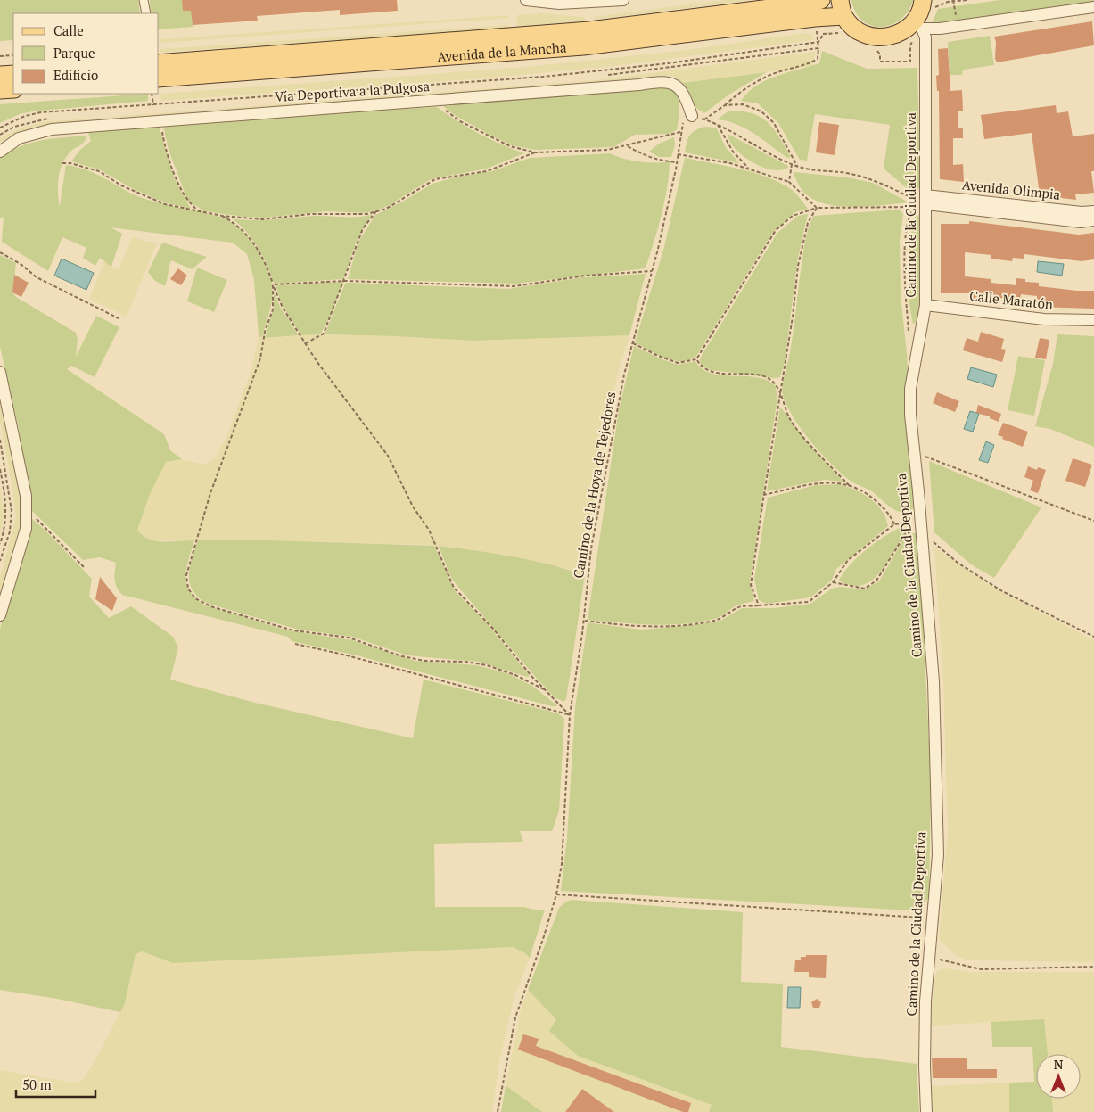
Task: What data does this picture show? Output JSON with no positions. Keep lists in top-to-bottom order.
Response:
{
  "streets": {
    "main road": ["Avenida de la Mancha"],
    "street": [
      "Vía Deportiva a la Pulgosa",
      "Avenida Olimpia",
      "Camino de la Ciudad Deportiva",
      "Calle Maratón"
    ],
    "path": ["Camino de la Hoya de Tejedores"]
  },
  "crossings": [
    ["Vía Deportiva a la Pulgosa", "Camino de la Hoya de Tejedores"],
    ["Avenida Olimpia", "Camino de la Ciudad Deportiva"],
    ["Camino de la Ciudad Deportiva", "Calle Maratón"]
  ],
  "legend": ["Calle", "Parque", "Edificio"],
  "scale_bar": "50 m",
  "north": "top"
}
